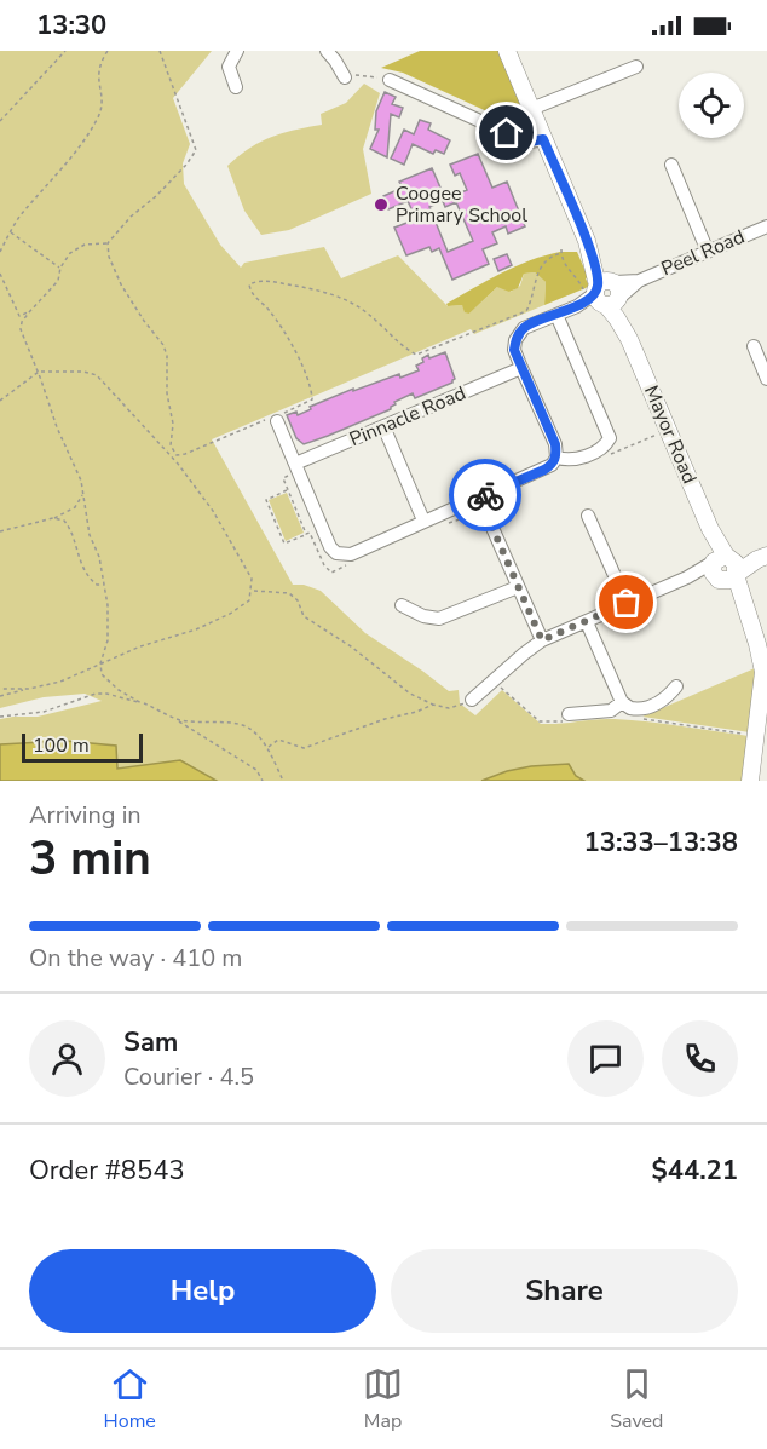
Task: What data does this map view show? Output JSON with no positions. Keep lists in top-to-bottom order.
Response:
{
  "streets": {
    "main road": ["Mayor Road"],
    "street": ["Peel Road", "Pinnacle Road"]
  },
  "crossings": [
    ["Peel Road", "Mayor Road"]
  ],
  "places": ["Coogee Primary School"],
  "scale_bar": "100 m",
  "page": {
    "status": "13:30",
    "scale": "100 m",
    "heading": ["3 min", "Arriving in", "13:33–13:38"],
    "panel": [
      "Sam",
      "Courier · 4.5",
      "Order #8543",
      "$44.21"
    ],
    "bar": "On the way · 410 m",
    "buttons": ["Help", "Share"],
    "tabs": ["Home", "Map", "Saved"]
  }
}
